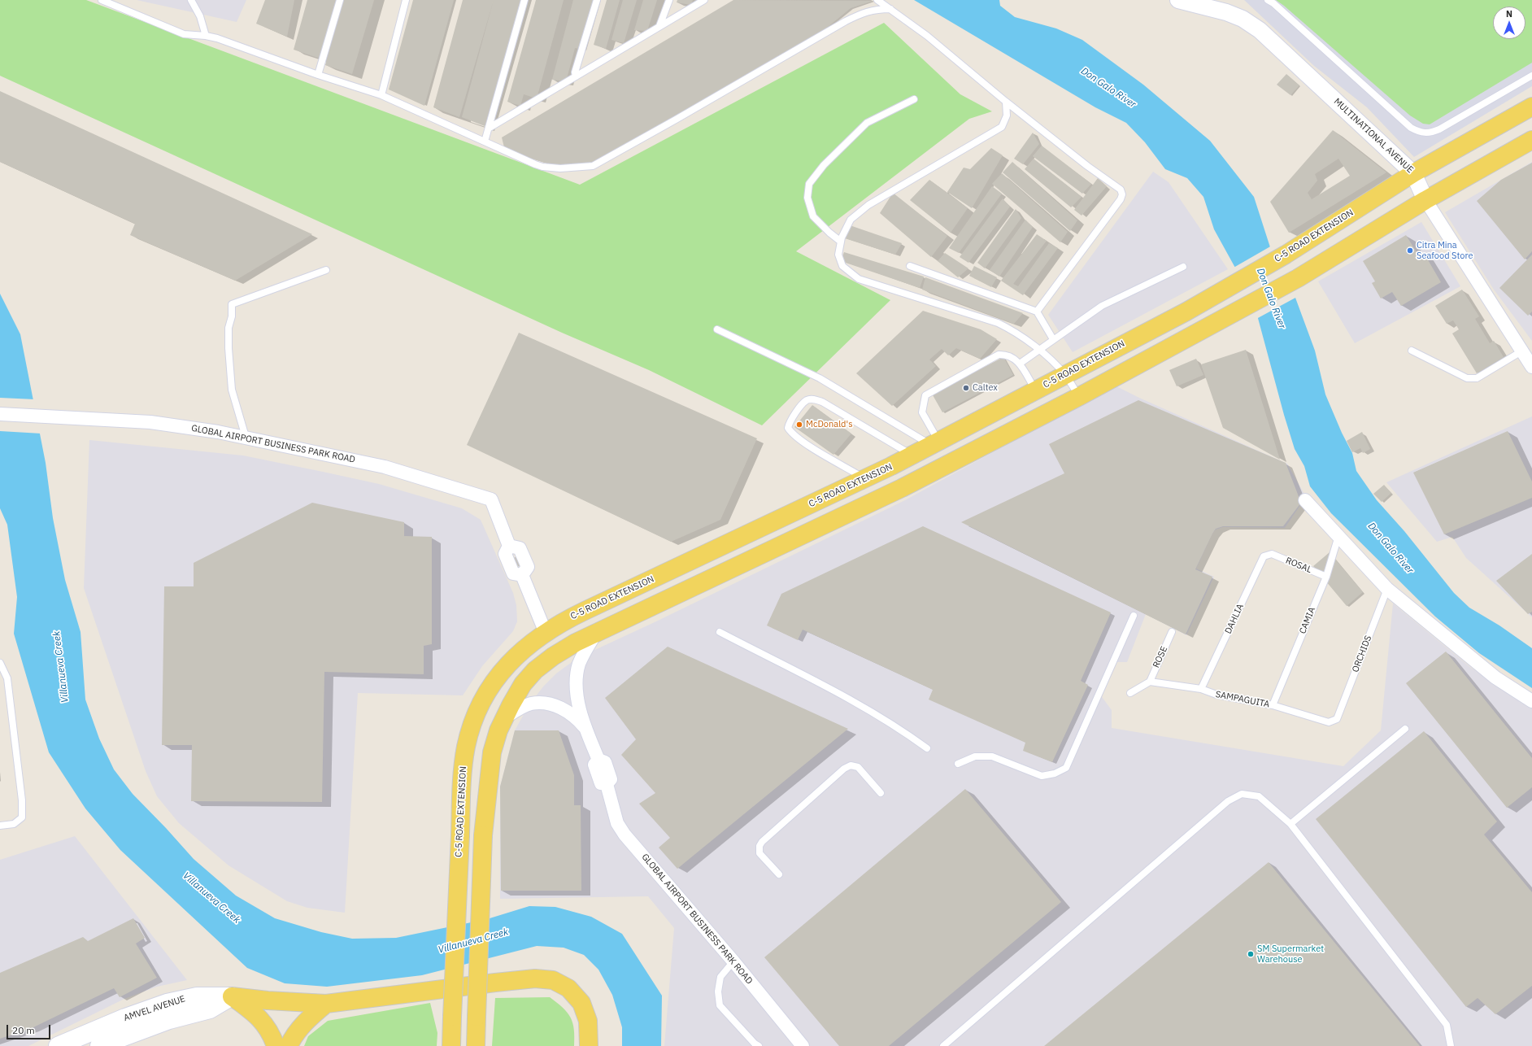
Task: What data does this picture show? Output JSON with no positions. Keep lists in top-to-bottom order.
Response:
{
  "streets": {
    "main road": ["C-5 ROAD EXTENSION", "AMVEL AVENUE"],
    "street": ["MULTINATIONAL AVENUE", "GLOBAL AIRPORT BUSINESS PARK ROAD"],
    "lane": [
      "ROSAL",
      "DAHLIA",
      "CAMIA",
      "ORCHIDS",
      "ROSE",
      "SAMPAGUITA"
    ]
  },
  "crossings": [
    ["MULTINATIONAL AVENUE", "C-5 ROAD EXTENSION"],
    ["C-5 ROAD EXTENSION", "GLOBAL AIRPORT BUSINESS PARK ROAD"],
    ["ROSAL", "DAHLIA"],
    ["ROSAL", "CAMIA"],
    ["DAHLIA", "SAMPAGUITA"],
    ["CAMIA", "SAMPAGUITA"],
    ["ORCHIDS", "SAMPAGUITA"],
    ["ROSE", "SAMPAGUITA"]
  ],
  "water": ["Don Galo River", "Villanueva Creek"],
  "places": [
    "Citra Mina Seafood Store",
    "Caltex",
    "McDonald's",
    "SM Supermarket Warehouse"
  ],
  "scale_bar": "20 m",
  "north": "top"
}
